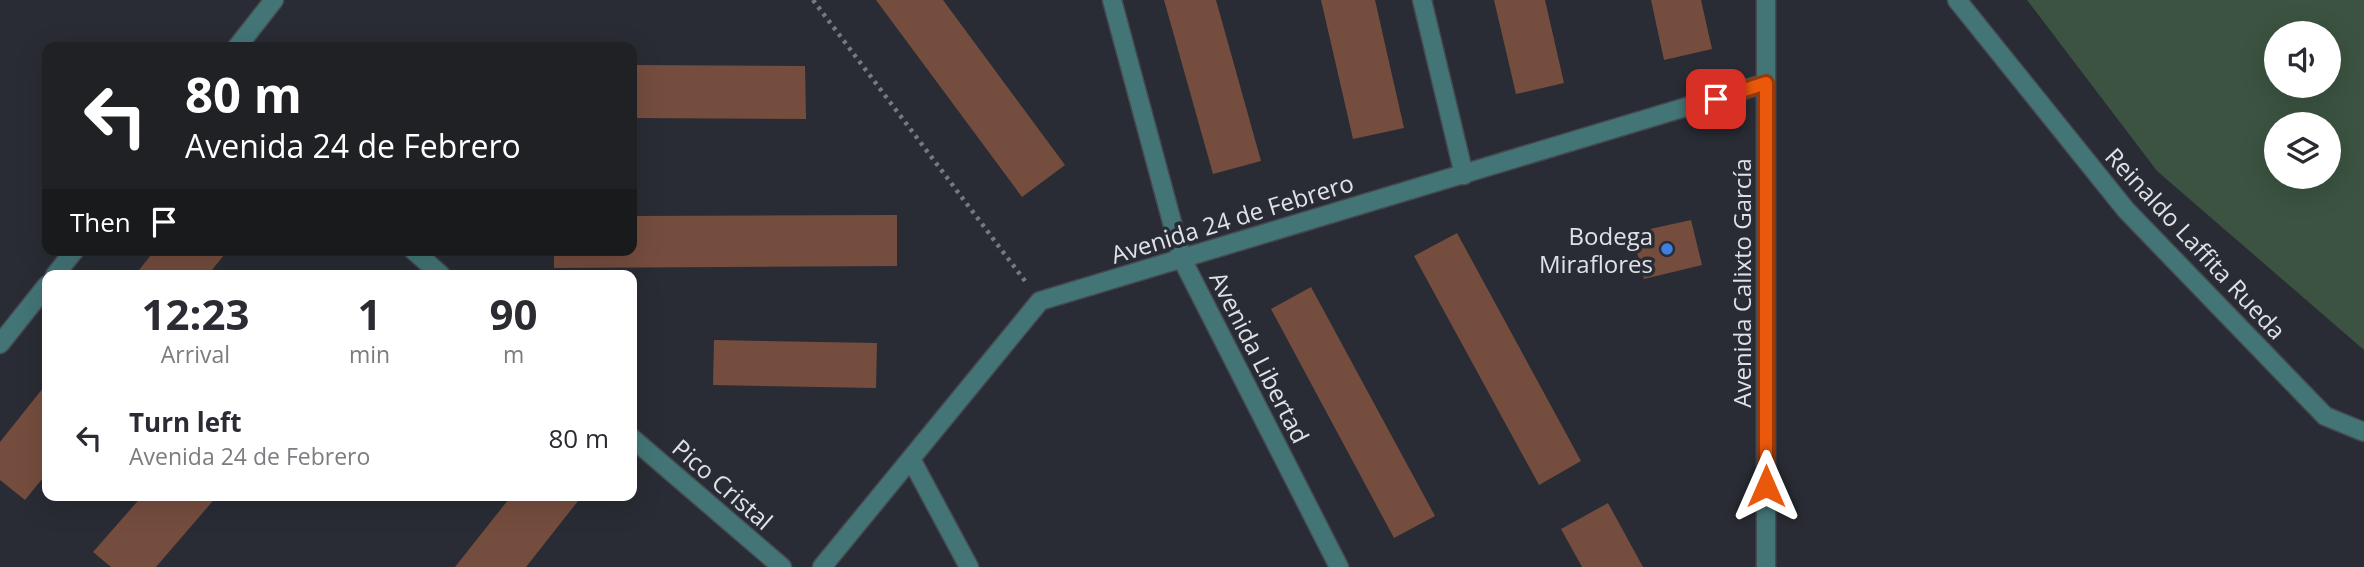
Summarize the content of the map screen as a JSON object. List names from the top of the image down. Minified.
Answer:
{"streets":{"street":["Avenida 24 de Febrero","Reinaldo Laffita Rueda","Avenida Calixto García","Avenida Libertad","Pico Cristal"]},"crossings":[["Avenida 24 de Febrero","Avenida Calixto García"],["Avenida 24 de Febrero","Avenida Libertad"]],"places":["Bodega Miraflores"],"page":{"turn":["80 m","Avenida 24 de Febrero"],"then":"Then","eta":["12:23","Arrival","1","min","90","m"],"list":[{"name":"Turn left","note":"Avenida 24 de Febrero","value":"80 m"}]}}
